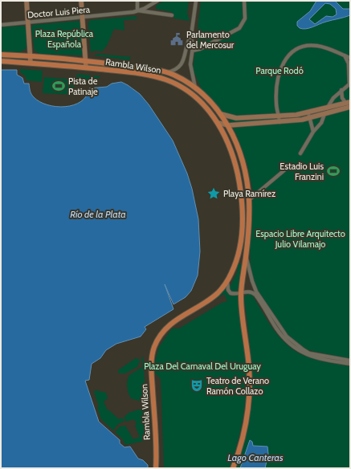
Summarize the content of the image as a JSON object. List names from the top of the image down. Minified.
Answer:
{"streets":{"main road":["Rambla Wilson"],"street":["Doctor Luis Piera"]},"water":["Río de la Plata","Lago Canteras"],"parks":["Plaza República Española","Parque Rodó","Espacio Libre Arquitecto Julio Vilamajo","Plaza Del Carnaval Del Uruguay"],"places":{"public building":["Parlamento del Mercosur"],"sports":["Pista de Patinaje","Estadio Luis Franzini"],"place":["Playa Ramírez"],"theatre":["Teatro de Verano Ramón Collazo"]}}
